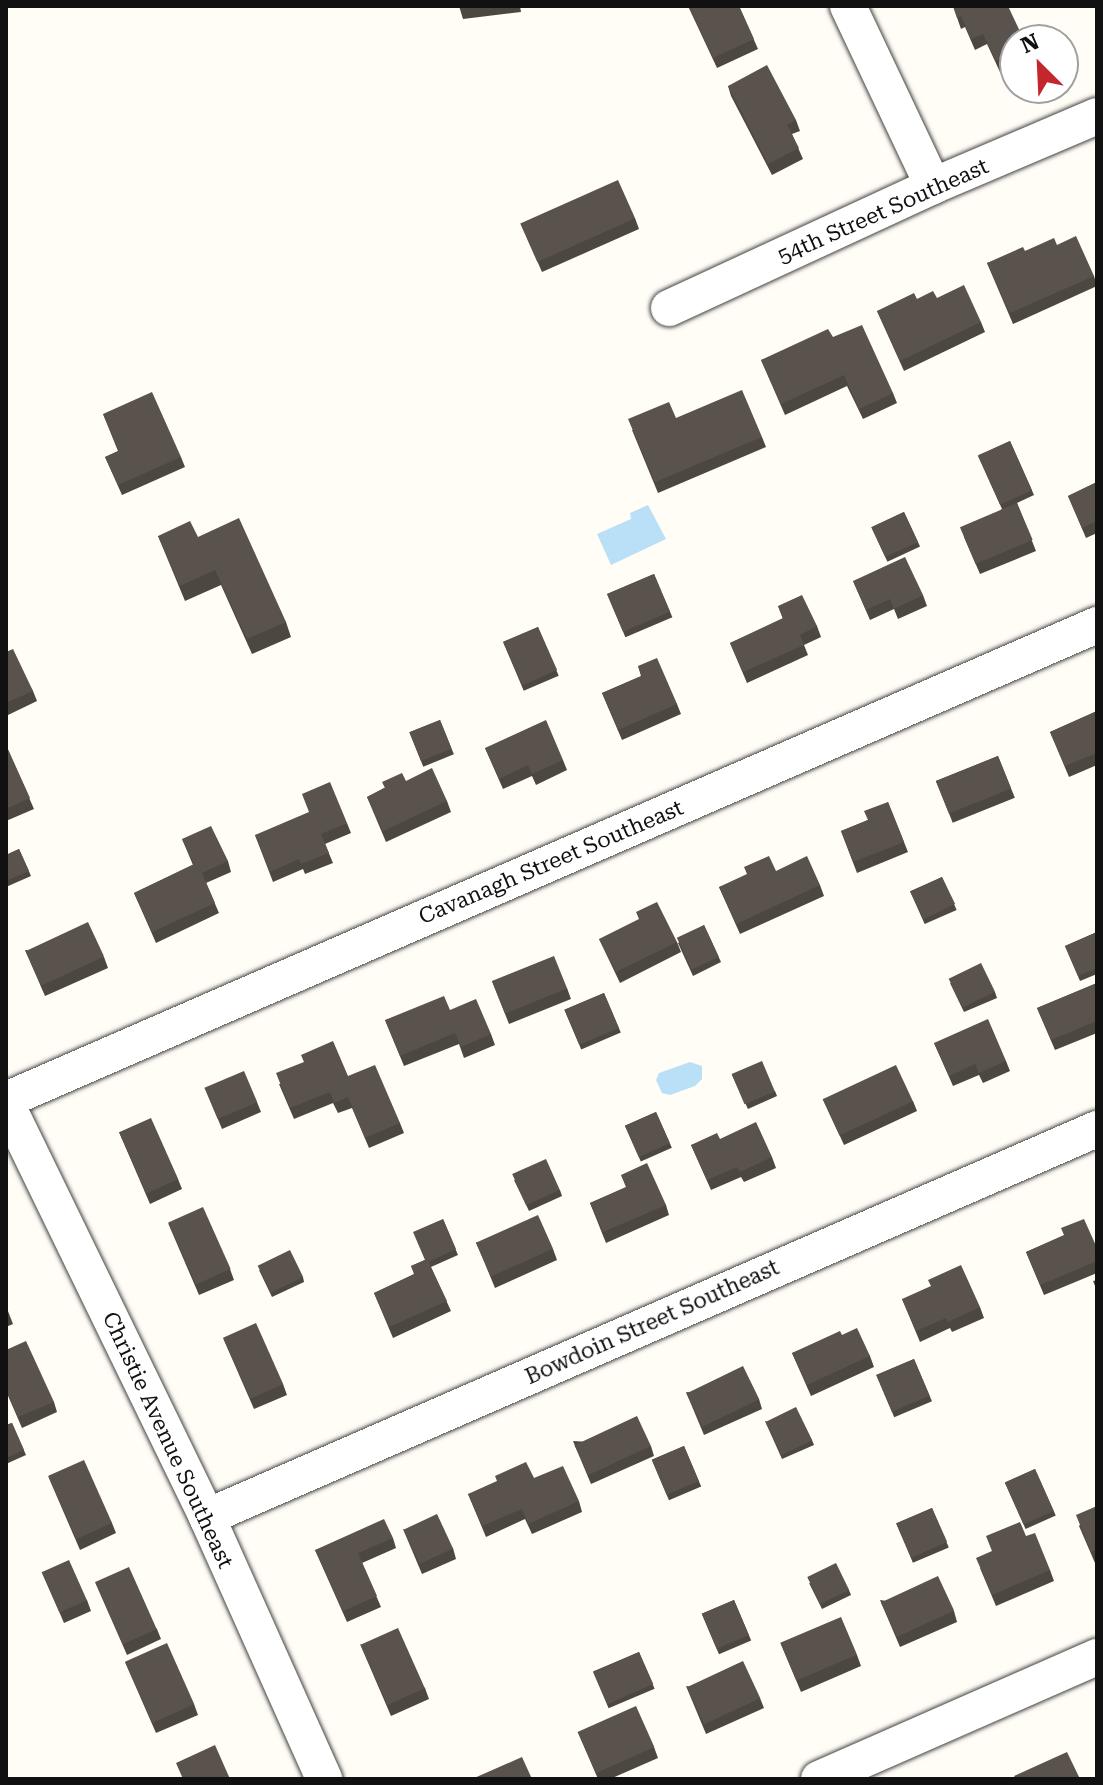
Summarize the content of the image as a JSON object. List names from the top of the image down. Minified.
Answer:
{"streets":{"street":["54th Street Southeast","Cavanagh Street Southeast","Bowdoin Street Southeast","Christie Avenue Southeast"]},"crossings":[["Cavanagh Street Southeast","Christie Avenue Southeast"],["Bowdoin Street Southeast","Christie Avenue Southeast"]],"north":"top left"}
